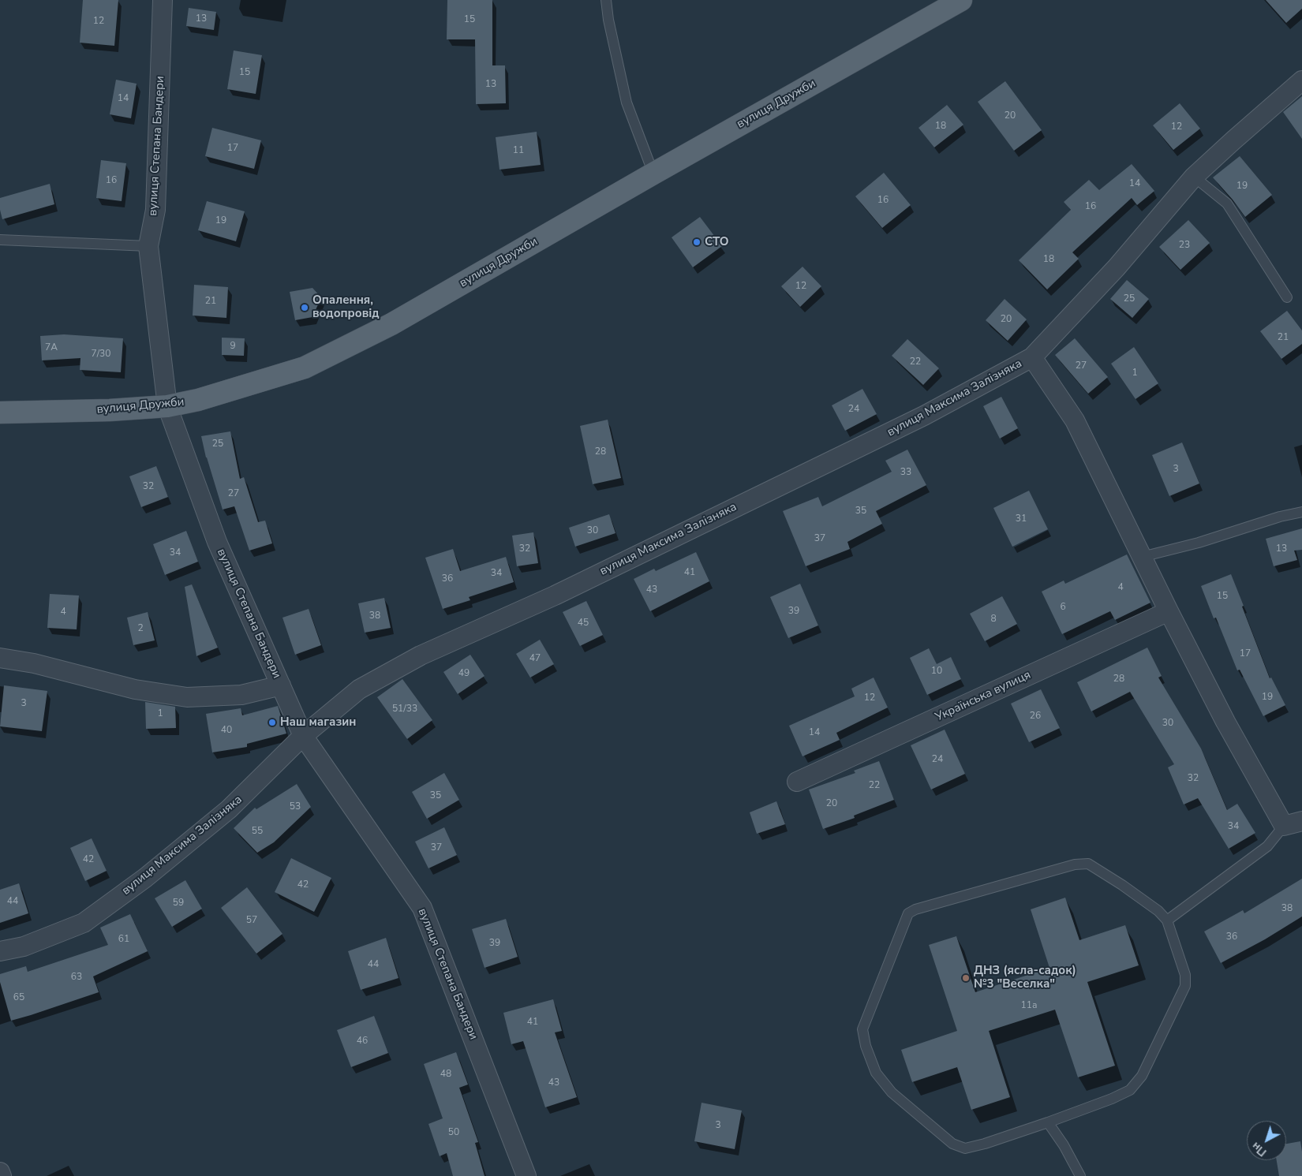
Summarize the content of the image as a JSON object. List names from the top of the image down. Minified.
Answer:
{"streets":{"main road":["вулиця Дружби"],"street":["вулиця Степана Бандери","вулиця Максима Залізняка","Українська вулиця"]},"crossings":[["вулиця Дружби","вулиця Степана Бандери"],["вулиця Степана Бандери","вулиця Максима Залізняка"]],"places":["СТО","Опалення, водопровід","Наш магазин","ДНЗ (ясла-садок) №3 \"Веселка\""],"house_numbers":["13","15","12","15","13","14","20","18","12","17","11","16","14","19","16","16","19","23","18","12","25","21","20","21","9","7А","7/30","22","27","1","24","25","28","3","33","32","27","35","31","30","37","32","13","34","41","34","36","4","43","15","6","39","4","38","8","45","2","17","47","10","49","28","19","12","3","51/33","1","26","30","40","14","24","32","22","35","20","53","34","55","37","42","42","44","59","38","57","36","61","39","44","63","65","11а","41","46","48","43","3","50"],"north":"bottom left"}
